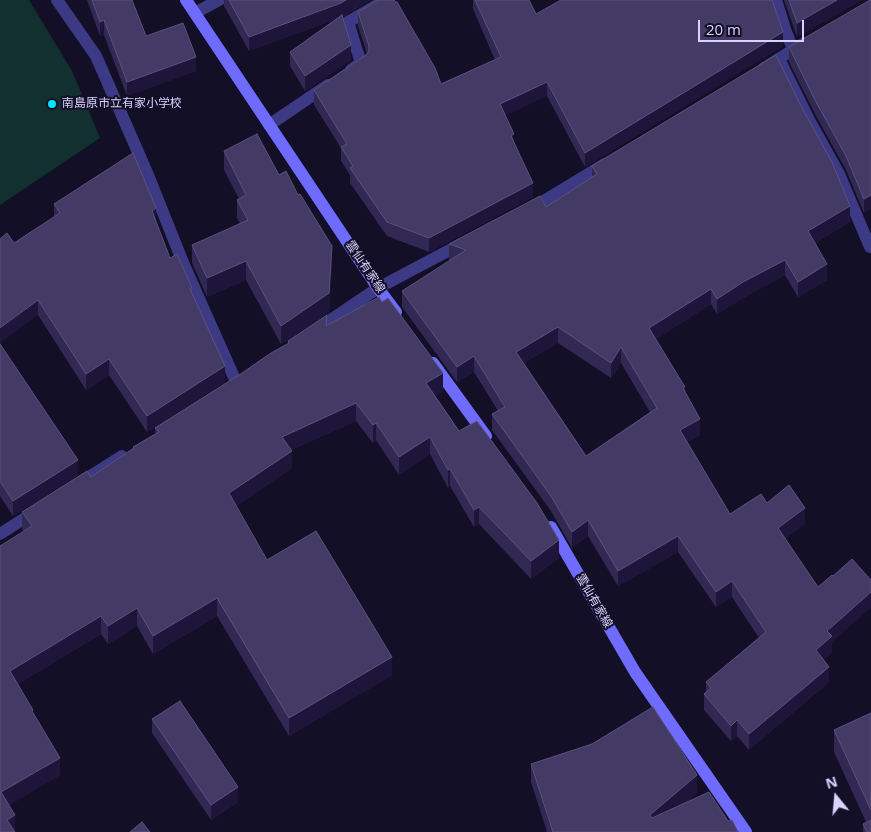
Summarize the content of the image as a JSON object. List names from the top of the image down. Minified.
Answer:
{"streets":{"main road":["雲仙有家線"]},"places":["南島原市立有家小学校"],"scale_bar":"20 m","north":"top"}
